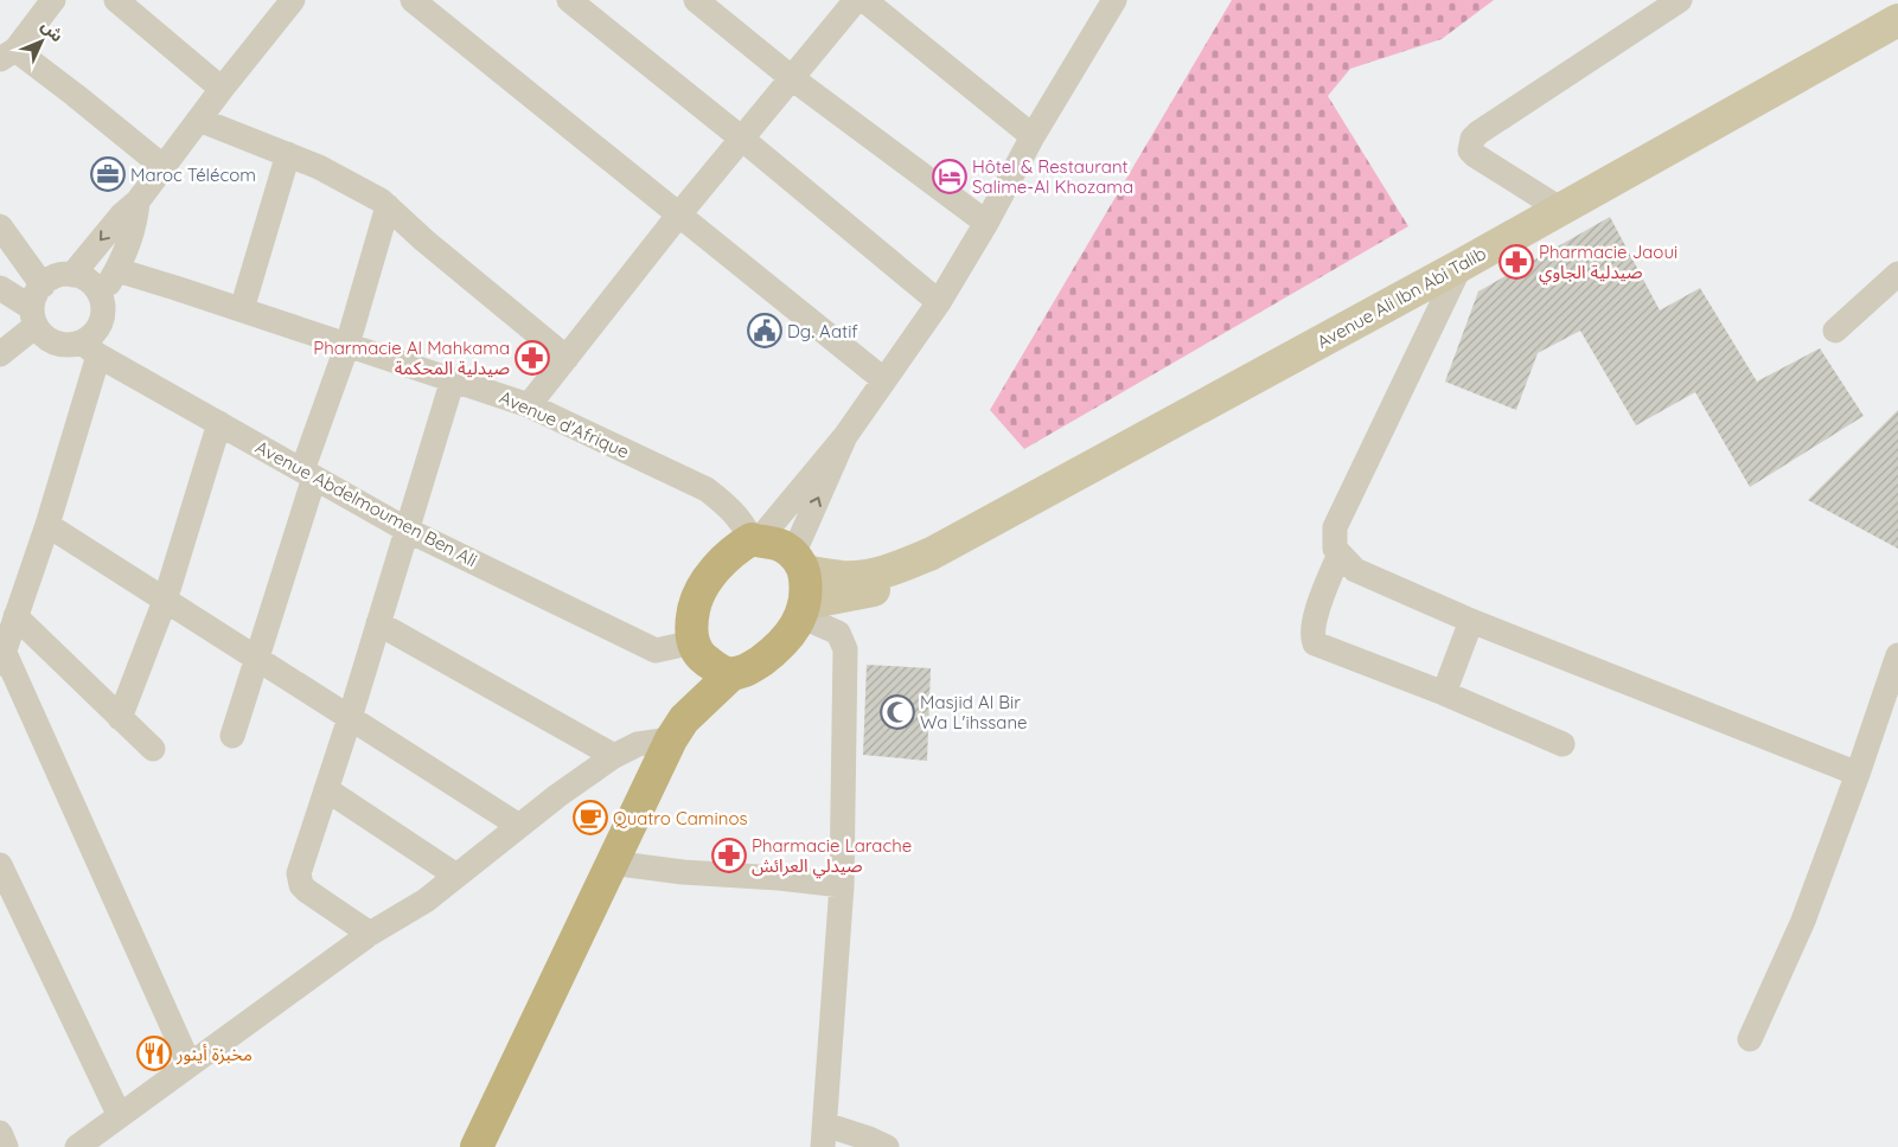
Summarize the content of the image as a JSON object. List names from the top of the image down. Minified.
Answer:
{"streets":{"main road":["Avenue Ali Ibn Abi Talib"],"street":["Avenue d'Afrique","Avenue Abdelmoumen Ben Ali"]},"crossings":[["Avenue Ali Ibn Abi Talib","Avenue d'Afrique"],["Avenue Ali Ibn Abi Talib","Avenue Abdelmoumen Ben Ali"],["Avenue d'Afrique","Avenue Abdelmoumen Ben Ali"]],"places":{"office":["Maroc Télécom"],"hotel":["Hôtel & Restaurant Salime-Al Khozama"],"pharmacy":["Pharmacie Jaoui صيدلية الجاوي","Pharmacie Al Mahkama صيدلية المحكمة","Pharmacie Larache صيدلي العرائش"],"public building":["Dg. Aatif"],"mosque":["Masjid Al Bir Wa L'ihssane"],"cafe":["Quatro Caminos"],"restaurant":["مخبزة أينور"]},"north":"top right"}
